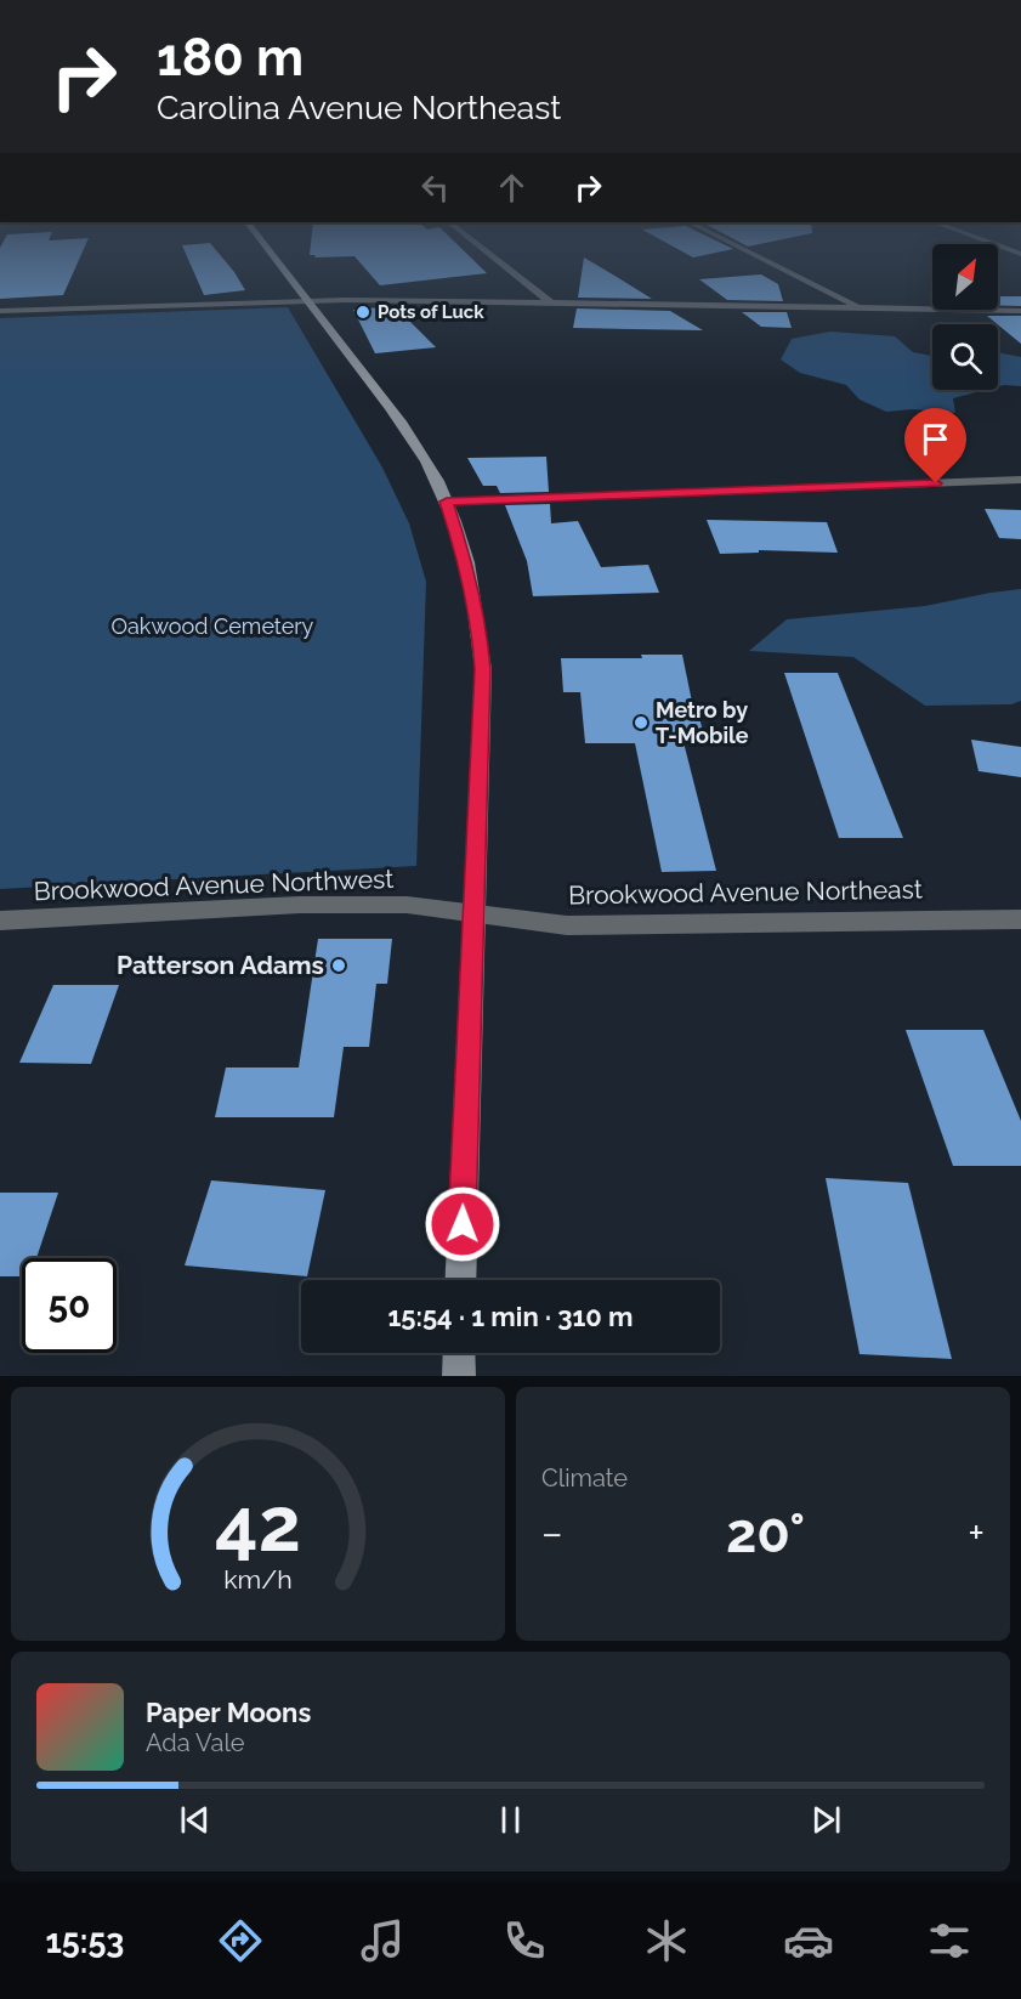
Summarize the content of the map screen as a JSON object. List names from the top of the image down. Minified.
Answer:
{"streets":{"street":["Brookwood Avenue Northwest","Brookwood Avenue Northeast"]},"crossings":[["Brookwood Avenue Northwest","Brookwood Avenue Northeast"]],"parks":["Oakwood Cemetery"],"places":["Pots of Luck","Metro by T-Mobile","Patterson Adams"],"north":"top right","page":{"turn":["180 m","Carolina Avenue Northeast"],"limit":"50","trip":"15:54 · 1 min · 310 m","tile":"Climate","heat":["−","20°","+"],"song":["Paper Moons","Ada Vale"],"tabs":"15:53","gauge":["42","km/h"]}}
